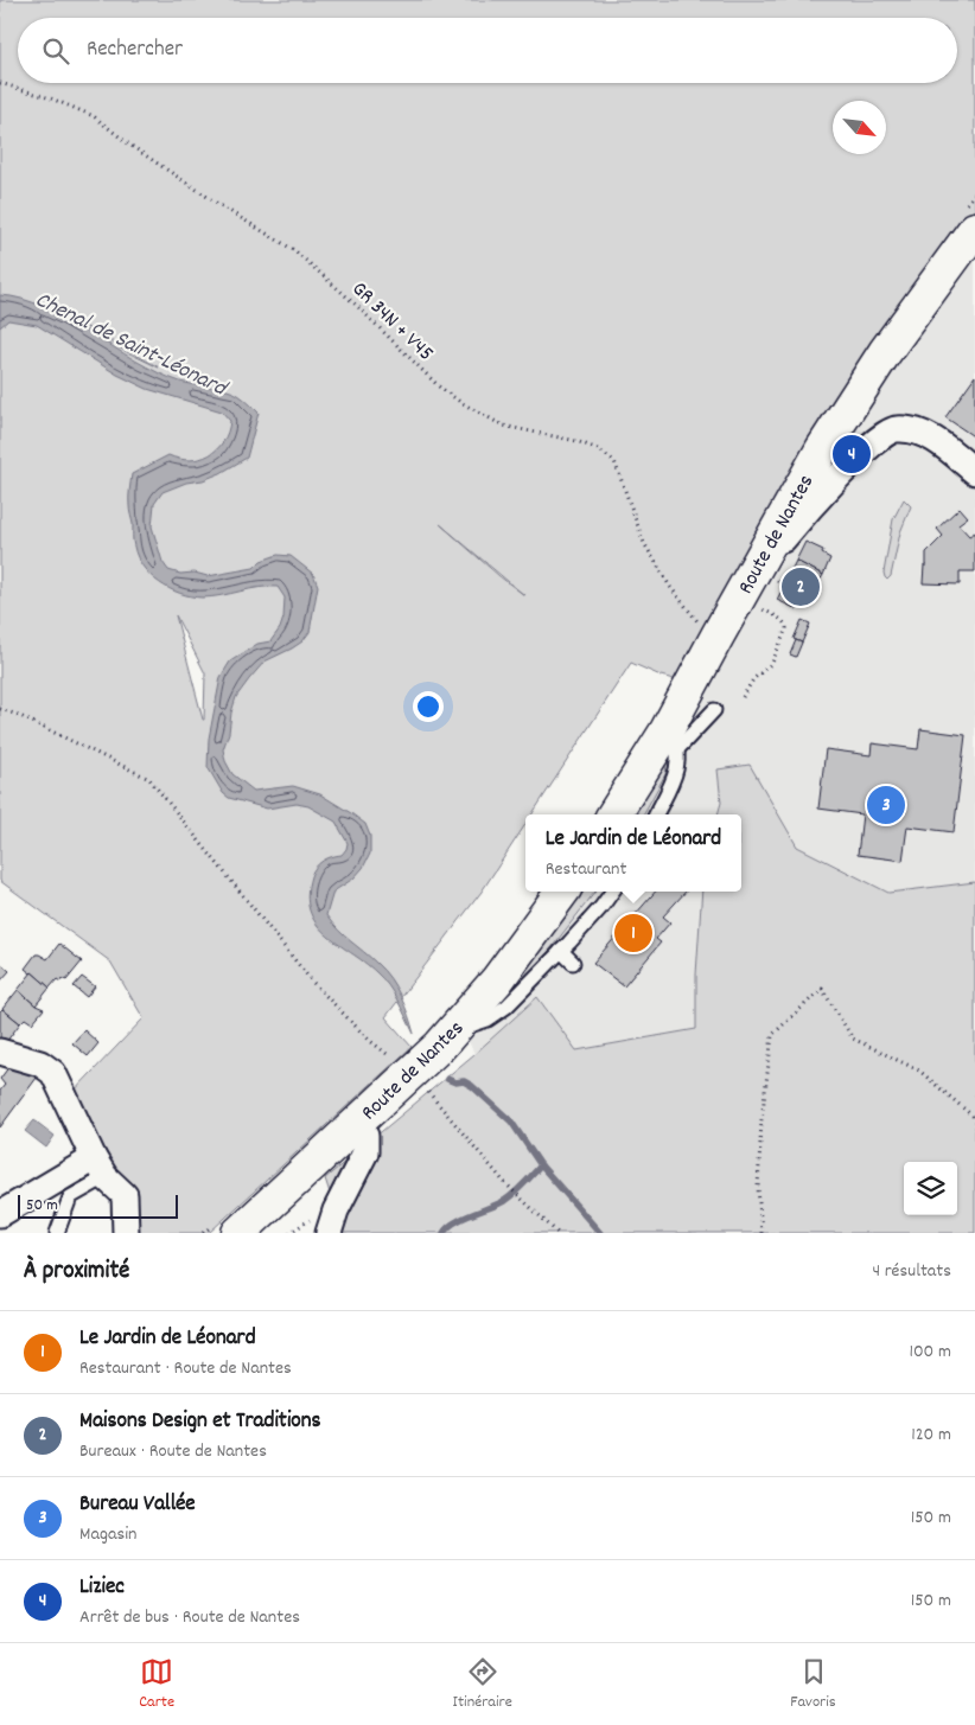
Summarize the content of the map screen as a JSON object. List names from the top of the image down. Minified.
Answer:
{"streets":{"main road":["Route de Nantes"],"path":["GR 34N + V45"]},"water":["Chenal de Saint-Léonard"],"scale_bar":"50 m","north":"bottom right","page":{"search":"Rechercher","pins":["4","2","3","1"],"popup":["Le Jardin de Léonard","Restaurant"],"scale":"50 m","heading":["À proximité","4 résultats"],"list":[{"mark":"1","name":"Le Jardin de Léonard","note":"Restaurant · Route de Nantes","value":"100 m"},{"mark":"2","name":"Maisons Design et Traditions","note":"Bureaux · Route de Nantes","value":"120 m"},{"mark":"3","name":"Bureau Vallée","note":"Magasin","value":"150 m"},{"mark":"4","name":"Liziec","note":"Arrêt de bus · Route de Nantes","value":"150 m"}],"nav":["Carte","Itinéraire","Favoris"]}}
